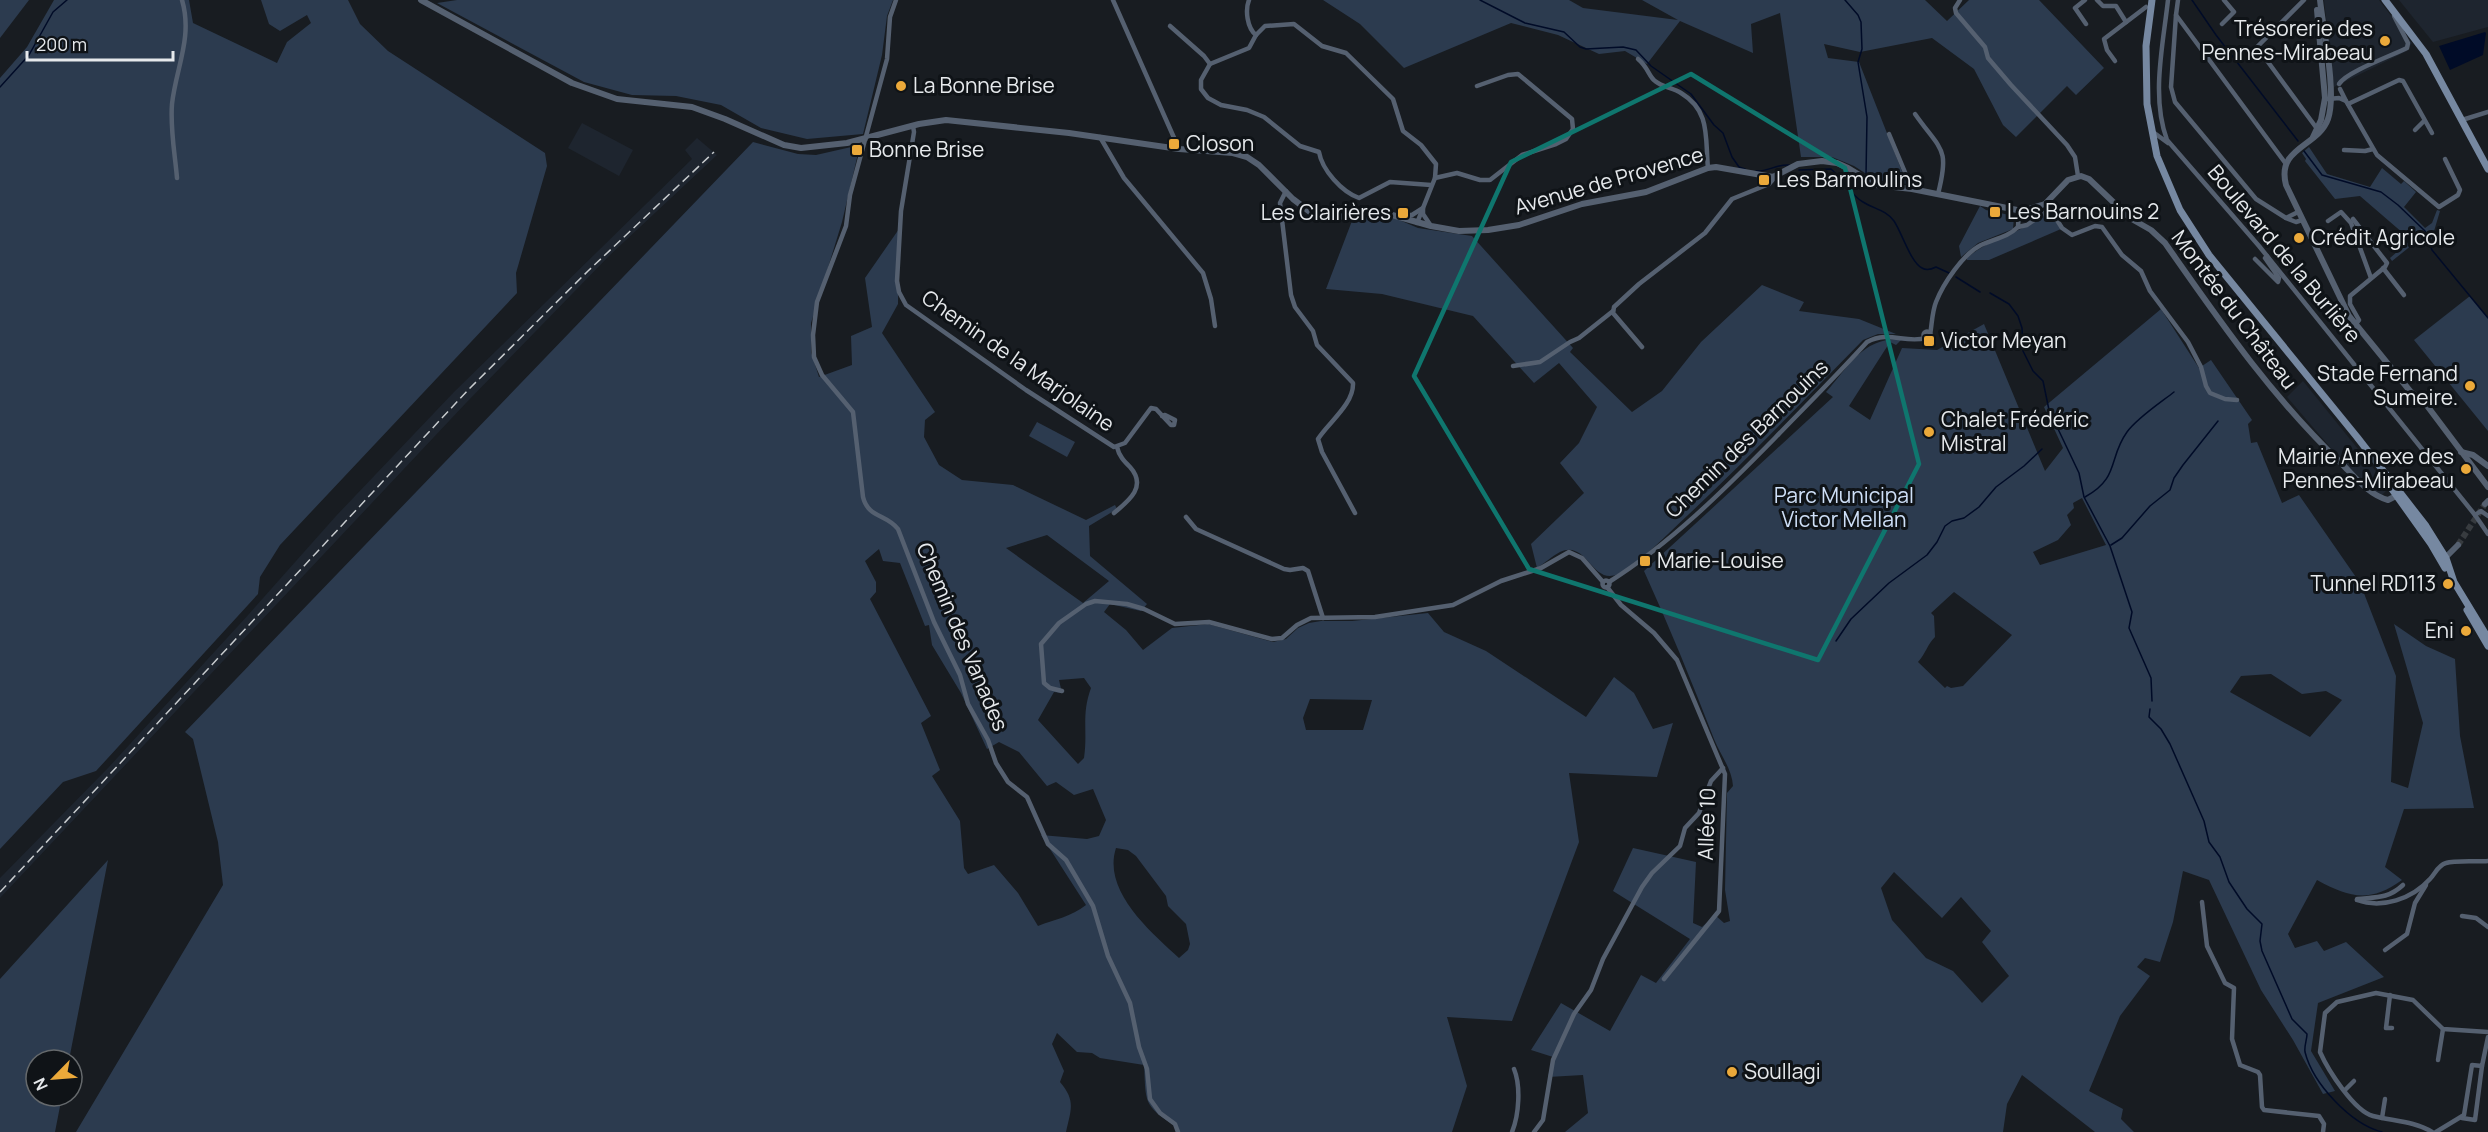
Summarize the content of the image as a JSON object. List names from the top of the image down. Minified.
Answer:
{"streets":{"street":["Avenue de Provence","Boulevard de la Burlière","Montée du Château","Chemin de la Marjolaine","Chemin des Barnouins","Chemin des Vanades","Allée 10"]},"crossings":[["Avenue de Provence","Chemin de la Marjolaine"],["Avenue de Provence","Chemin des Vanades"],["Chemin des Barnouins","Allée 10"]],"parks":["Parc Municipal Victor Mellan"],"places":{"other":["Trésorerie des Pennes-Mirabeau","La Bonne Brise","Crédit Agricole","Stade Fernand Sumeire.","Chalet Frédéric Mistral","Mairie Annexe des Pennes-Mirabeau","Tunnel RD113","Eni","Soullagi"],"transit":["Closon","Bonne Brise","Les Barmoulins","Les Barnouins 2","Les Clairières","Victor Meyan","Marie-Louise"]},"scale_bar":"200 m","north":"bottom left"}
